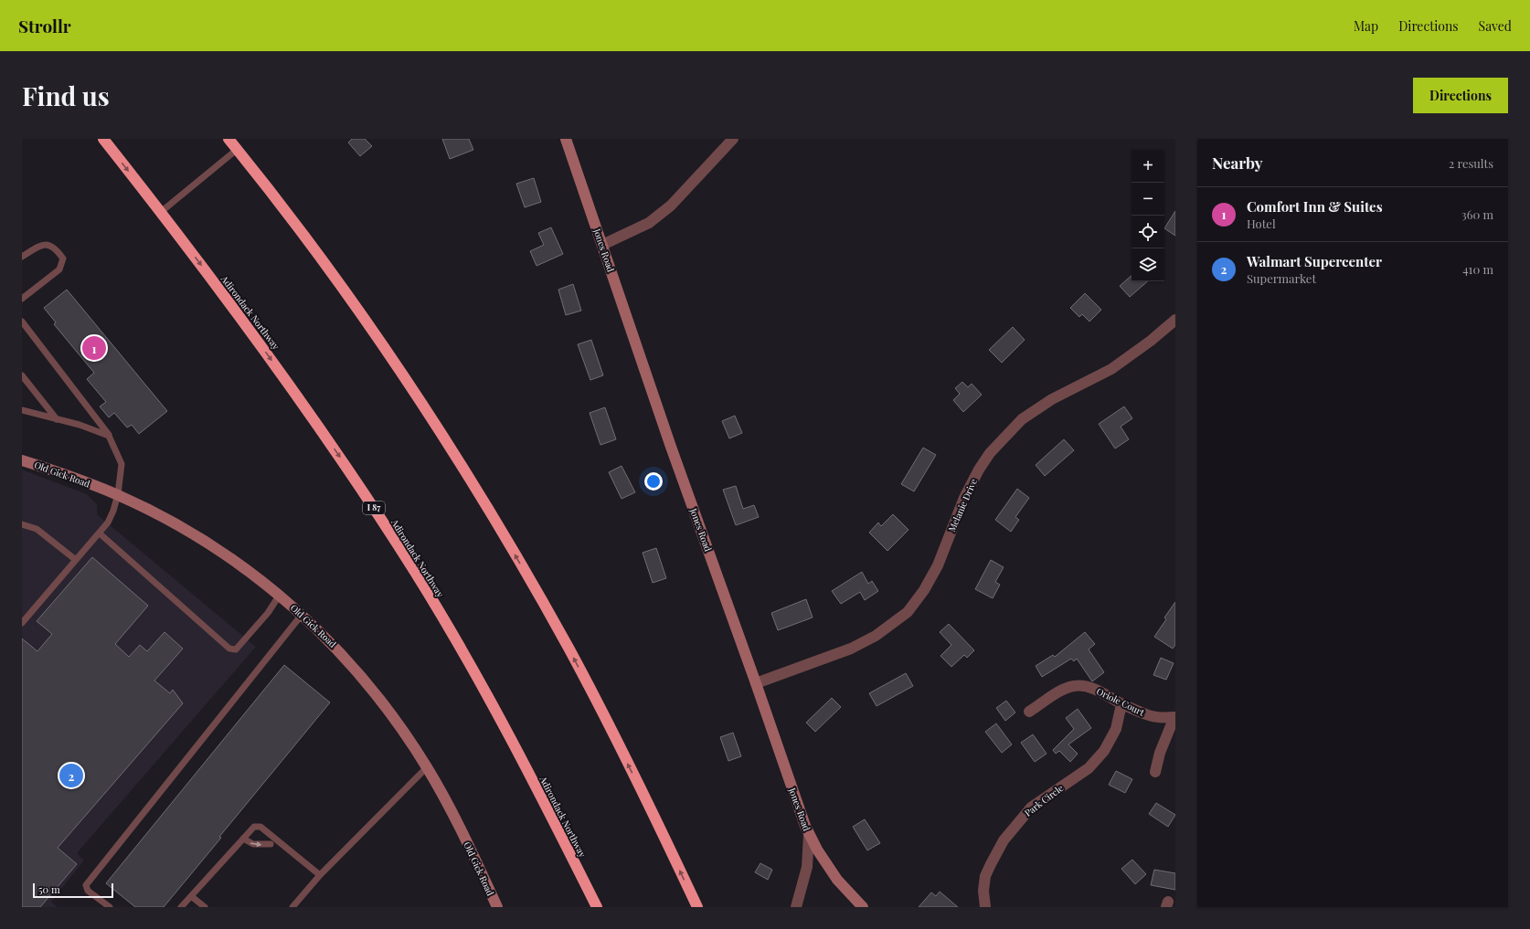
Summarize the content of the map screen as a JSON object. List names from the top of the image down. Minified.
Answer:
{"streets":{"highway":["Adirondack Northway","I 87"],"street":["Jones Road","Old Gick Road","Melanie Drive","Oriole Court","Park Circle"]},"crossings":[["Jones Road","Melanie Drive"],["Oriole Court","Park Circle"]],"scale_bar":"50 m","page":{"header":"Strollr","nav":["Map","Directions","Saved"],"buttons":"Directions","title":"Find us","heading":["Nearby","2 results"],"map_buttons":["+","−"],"list":[{"mark":"1","name":"Comfort Inn & Suites","note":"Hotel","value":"360 m"},{"mark":"2","name":"Walmart Supercenter","note":"Supermarket","value":"410 m"}],"pins":["1","2"],"scale":"50 m"}}
